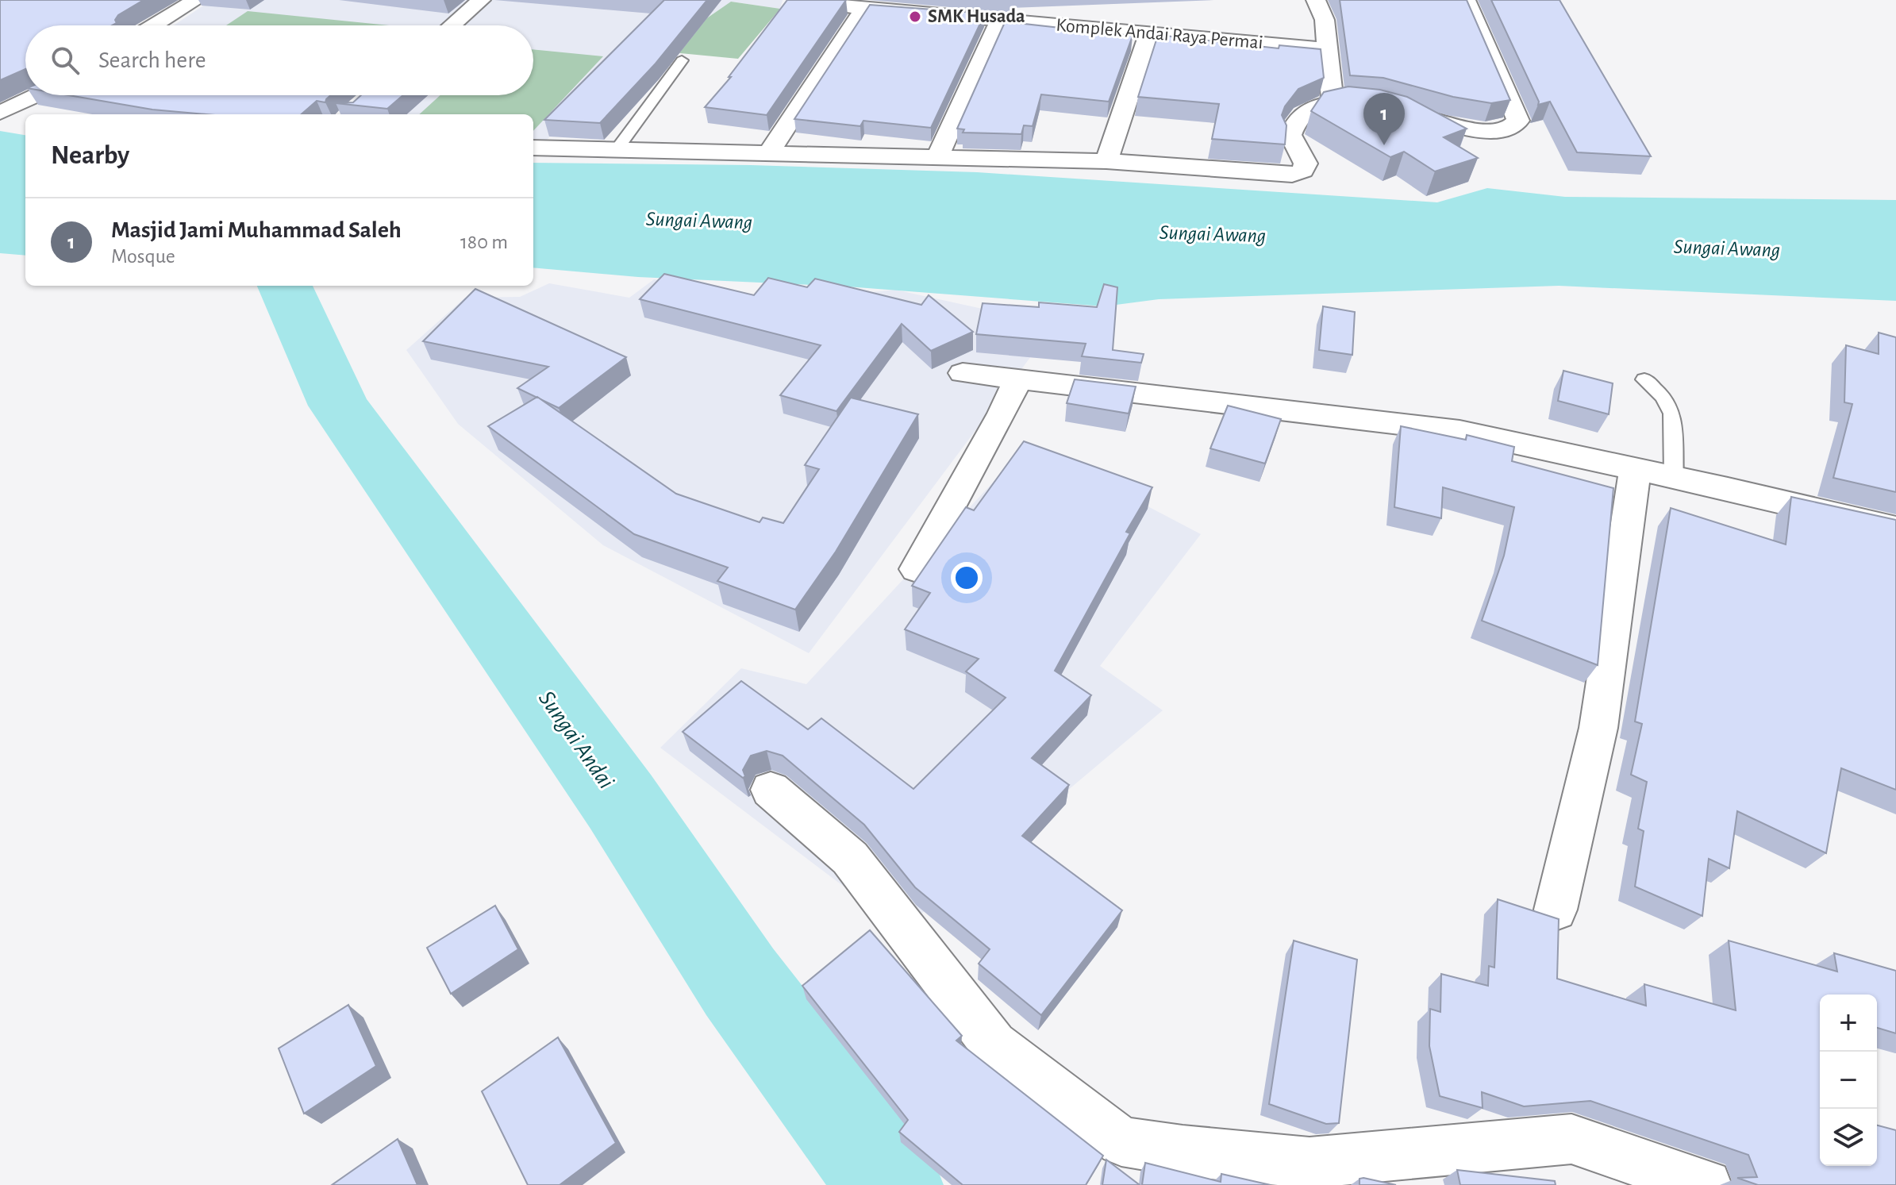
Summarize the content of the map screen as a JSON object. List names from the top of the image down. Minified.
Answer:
{"streets":{"street":["Komplek Andai Raya Permai"]},"water":["Sungai Awang","Sungai Andai"],"places":["SMK Husada"],"page":{"search":"Search here","pins":"1","heading":"Nearby","list":[{"mark":"1","name":"Masjid Jami Muhammad Saleh","note":"Mosque","value":"180 m"}],"map_buttons":["+","−"]}}
